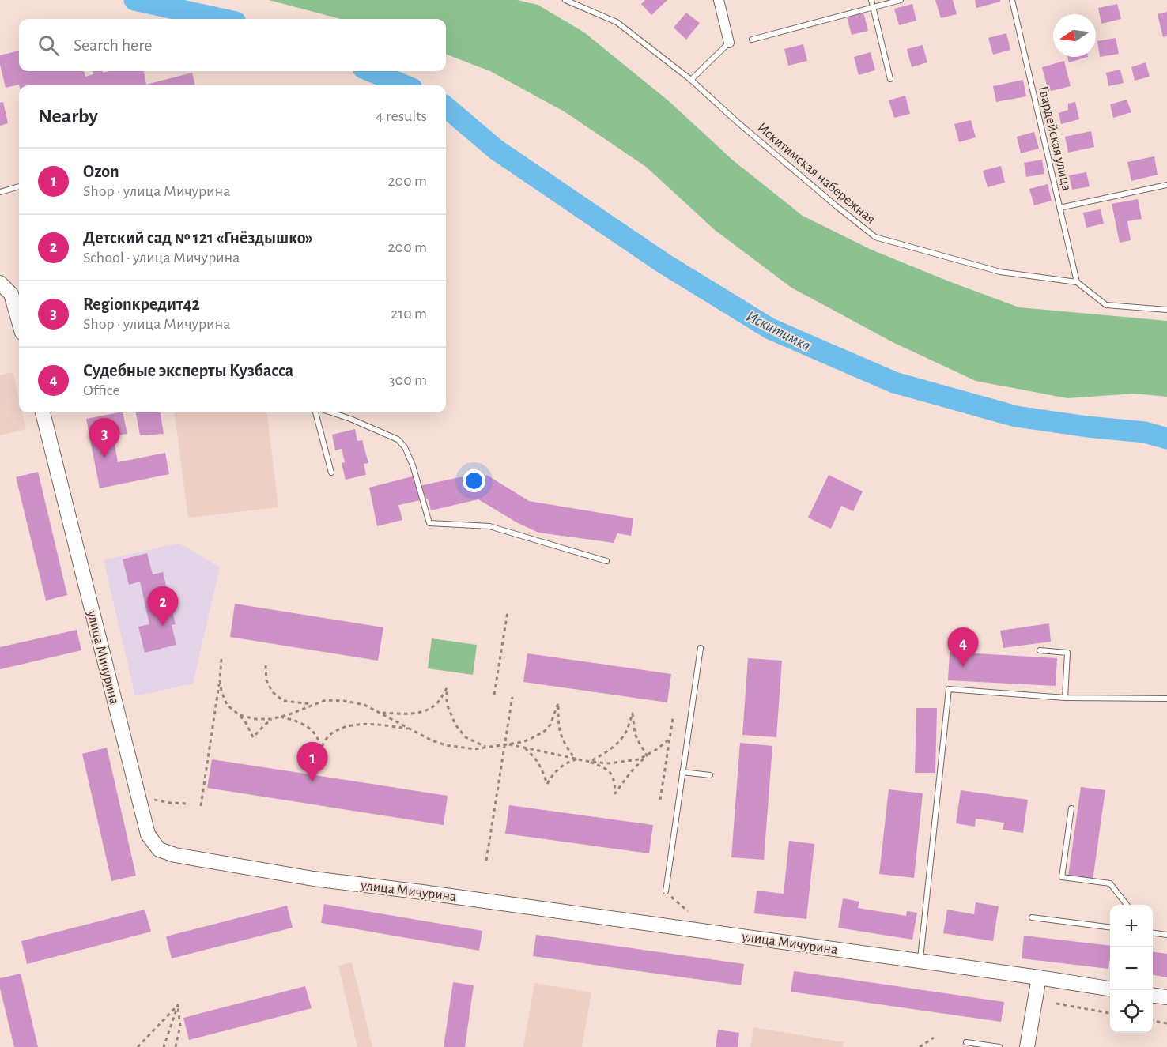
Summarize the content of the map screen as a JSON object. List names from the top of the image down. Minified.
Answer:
{"streets":{"street":["улица Мичурина"],"lane":["Гвардейская улица","Искитимская набережная"]},"crossings":[["Гвардейская улица","Искитимская набережная"]],"water":["Искитимка"],"north":"left","page":{"search":"Search here","heading":["Nearby","4 results"],"list":[{"mark":"1","name":"Ozon","note":"Shop · улица Мичурина","value":"200 m"},{"mark":"2","name":"Детский сад № 121 «Гнёздышко»","note":"School · улица Мичурина","value":"200 m"},{"mark":"3","name":"Regionкредит42","note":"Shop · улица Мичурина","value":"210 m"},{"mark":"4","name":"Судебные эксперты Кузбасса","note":"Office","value":"300 m"}],"pins":["3","2","4","1"],"map_buttons":["+","−"]}}
